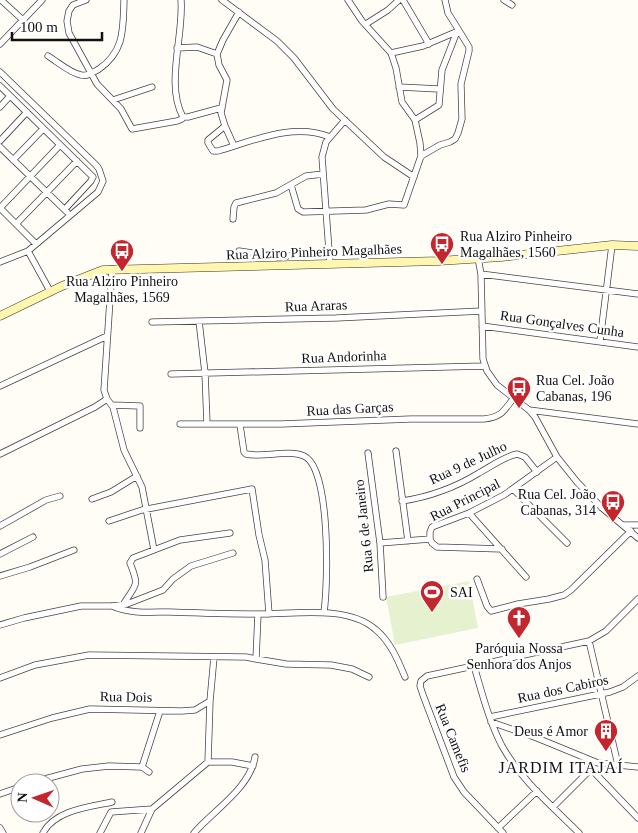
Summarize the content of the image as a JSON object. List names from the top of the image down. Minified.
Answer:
{"streets":{"street":["Rua Alziro Pinheiro Magalhães","Rua Araras","Rua Gonçalves Cunha","Rua Andorinha","Rua das Garças","Rua 9 de Julho","Rua Principal","Rua 6 de Janeiro","Rua dos Cabiros","Rua Dois","Rua Camefis"]},"crossings":[["Rua 9 de Julho","Rua Principal"],["Rua Principal","Rua 6 de Janeiro"]],"districts":["JARDIM ITAJAÍ"],"places":{"bus stop":["Rua Alziro Pinheiro Magalhães, 1560","Rua Alziro Pinheiro Magalhães, 1569","Rua Cel. João Cabanas, 196","Rua Cel. João Cabanas, 314"],"sports":["SAI"],"church":["Paróquia Nossa Senhora dos Anjos"],"building":["Deus é Amor"]},"scale_bar":"100 m","north":"left"}
